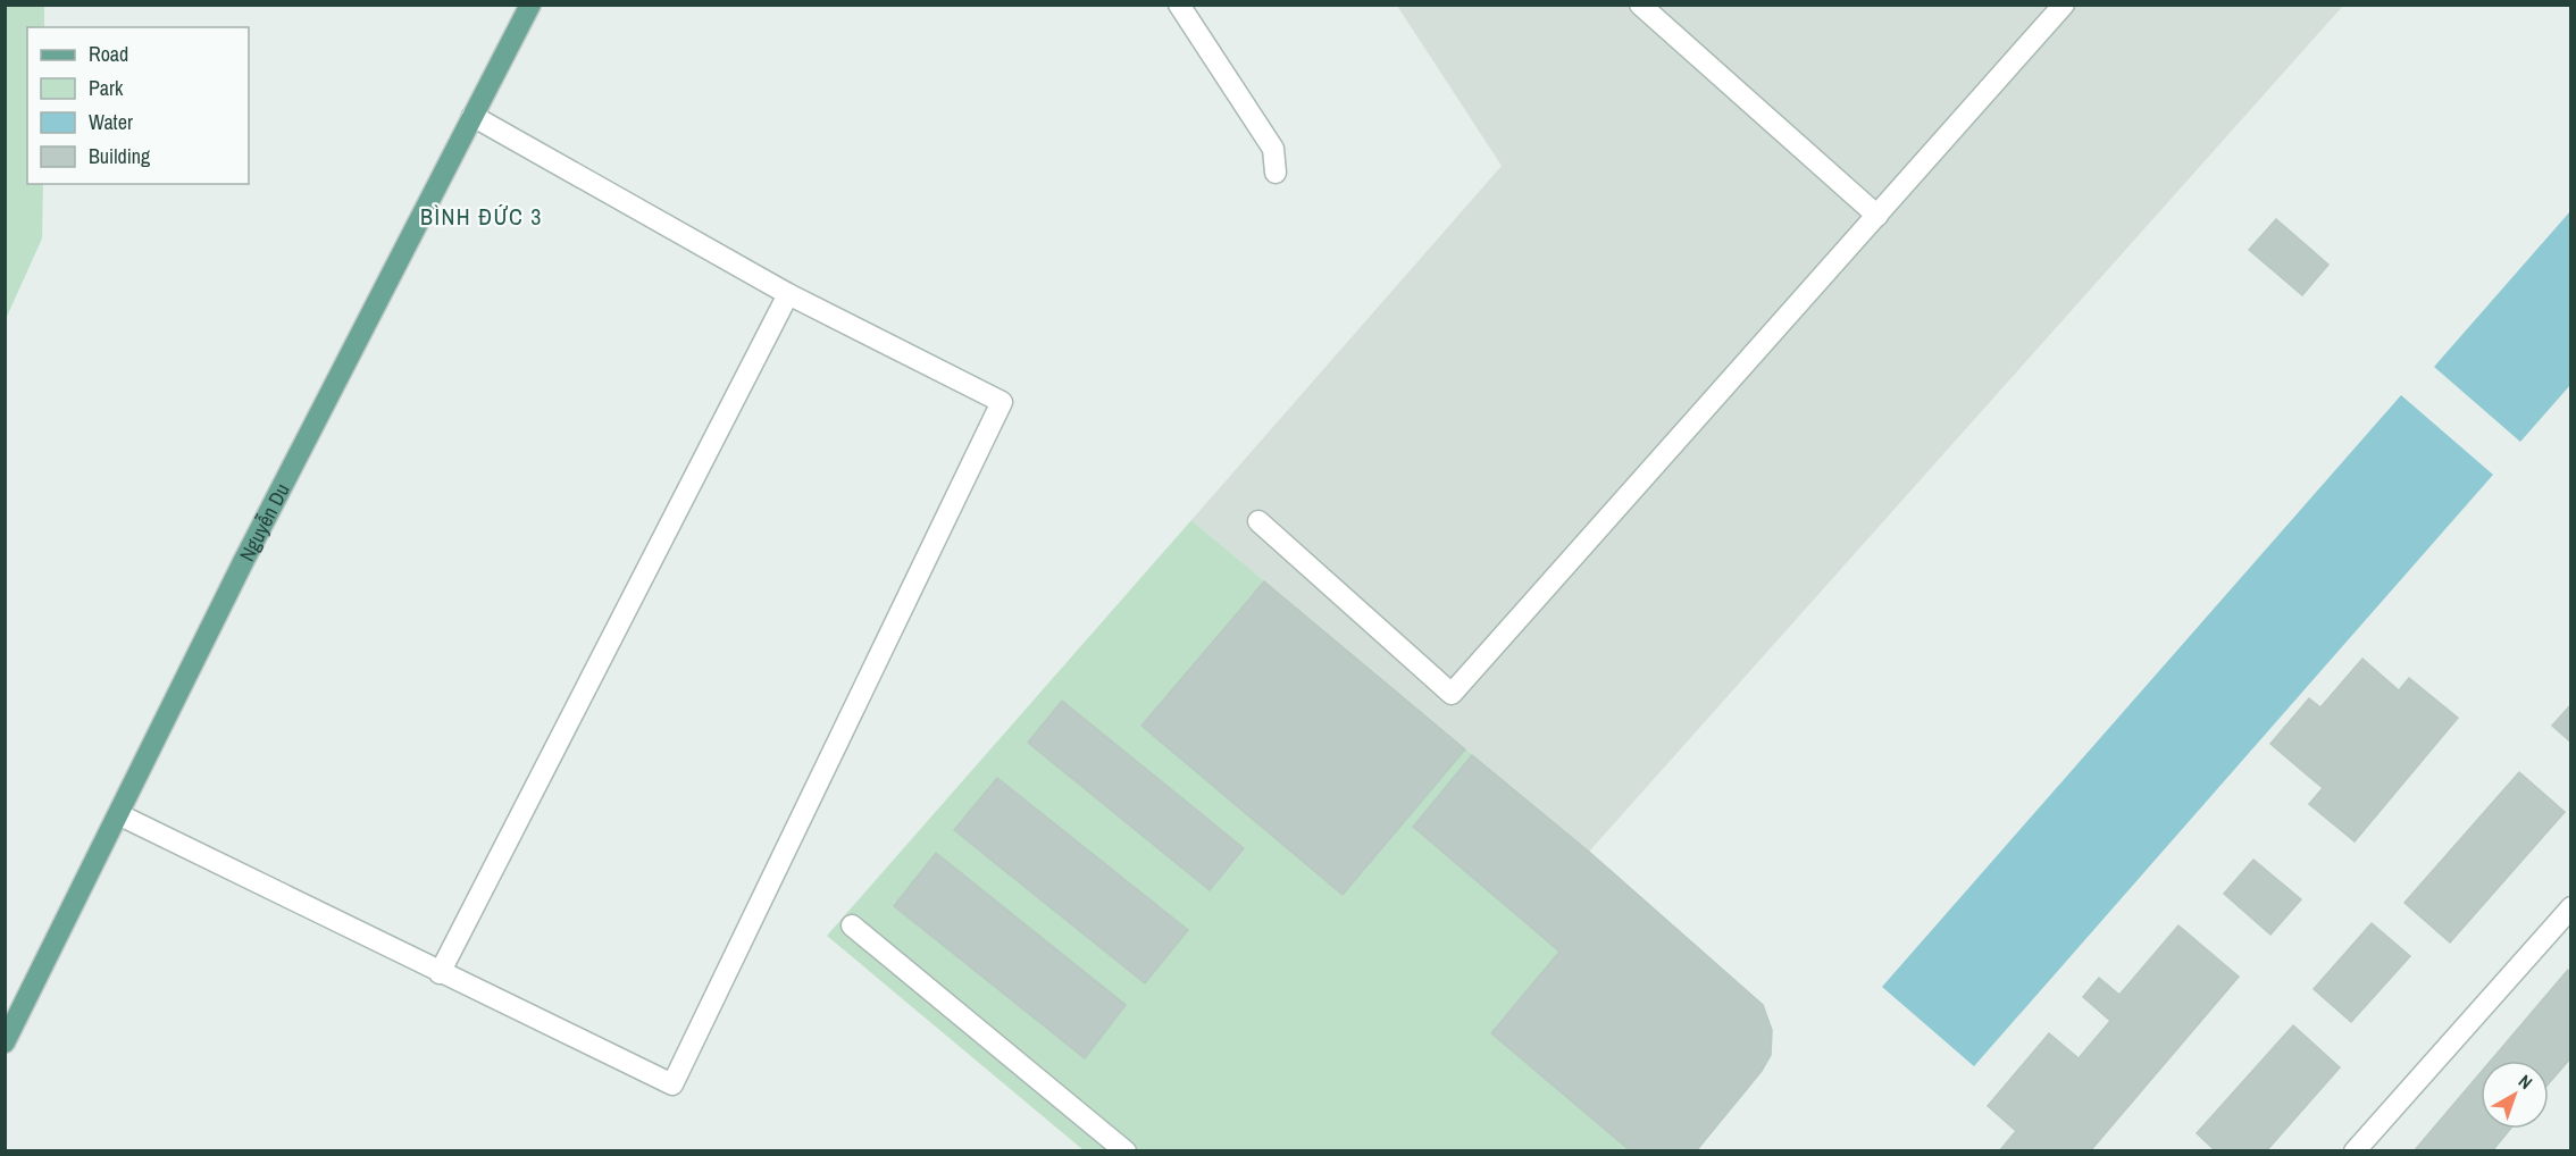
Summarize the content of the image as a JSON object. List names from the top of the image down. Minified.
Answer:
{"streets":{"main road":["Nguyễn Du"]},"districts":["BÌNH ĐỨC 3"],"legend":["Road","Park","Water","Building"],"north":"top right"}
